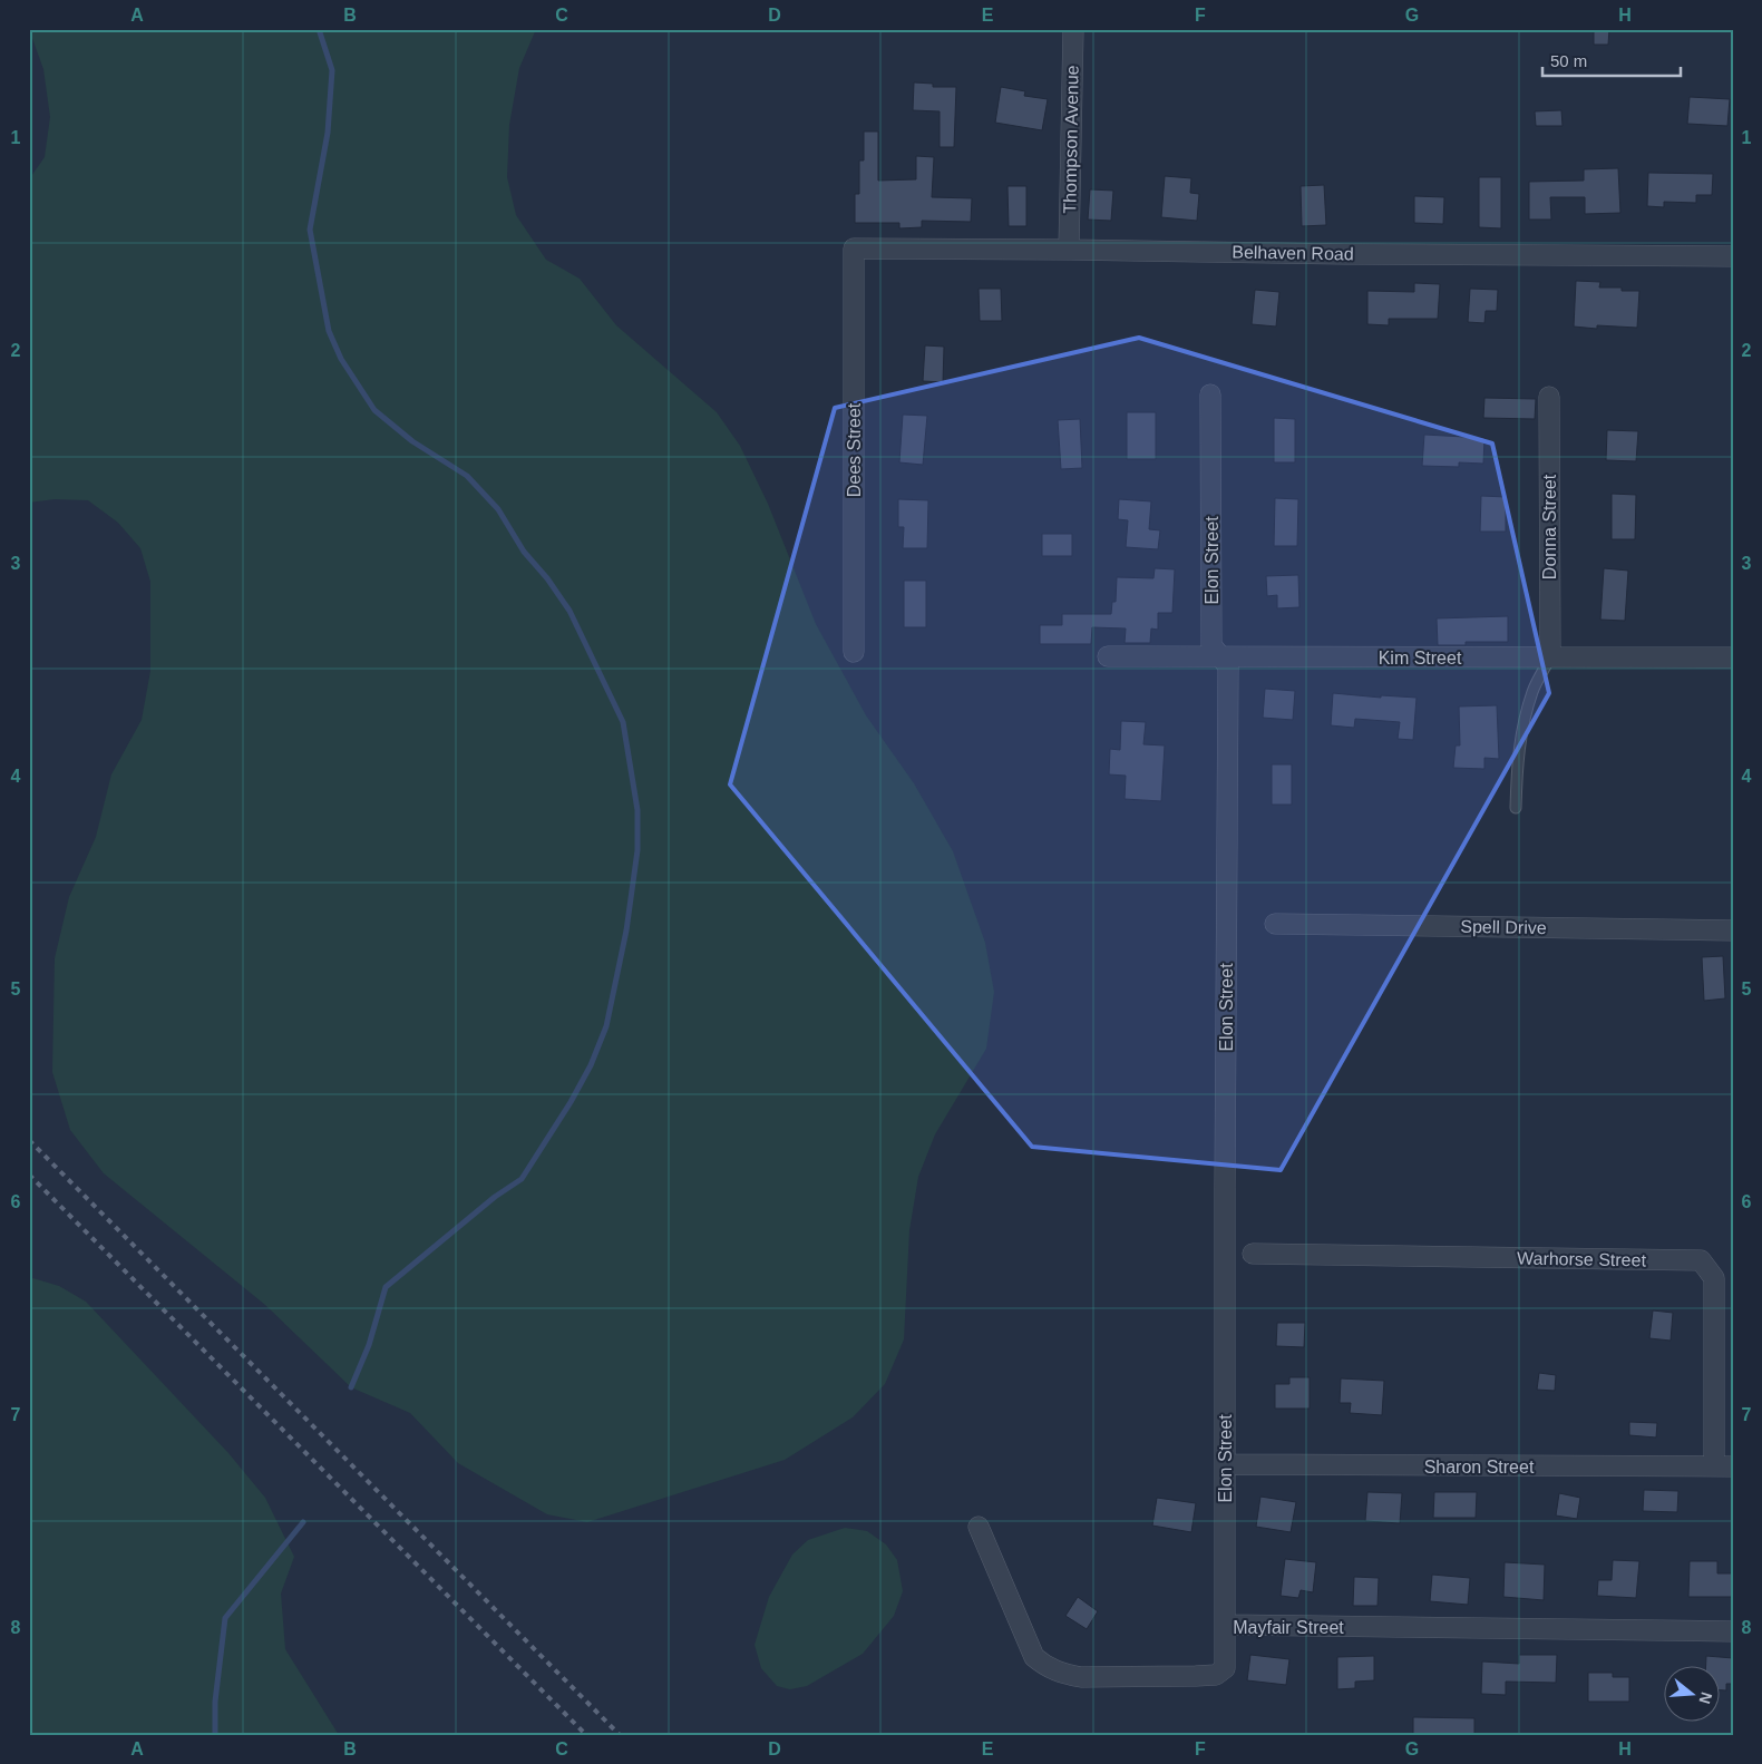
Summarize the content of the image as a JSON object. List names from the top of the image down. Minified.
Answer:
{"streets":{"street":["Thompson Avenue","Belhaven Road","Dees Street","Donna Street","Elon Street","Kim Street","Spell Drive","Warhorse Street","Sharon Street","Mayfair Street"]},"crossings":[["Thompson Avenue","Belhaven Road"],["Belhaven Road","Dees Street"],["Donna Street","Kim Street"],["Elon Street","Kim Street"],["Elon Street","Sharon Street"],["Elon Street","Mayfair Street"],["Warhorse Street","Sharon Street"]],"scale_bar":"50 m","north":"right","grid":{"columns":["A","B","C","D","E","F","G","H"],"rows":["1","2","3","4","5","6","7","8"]}}
